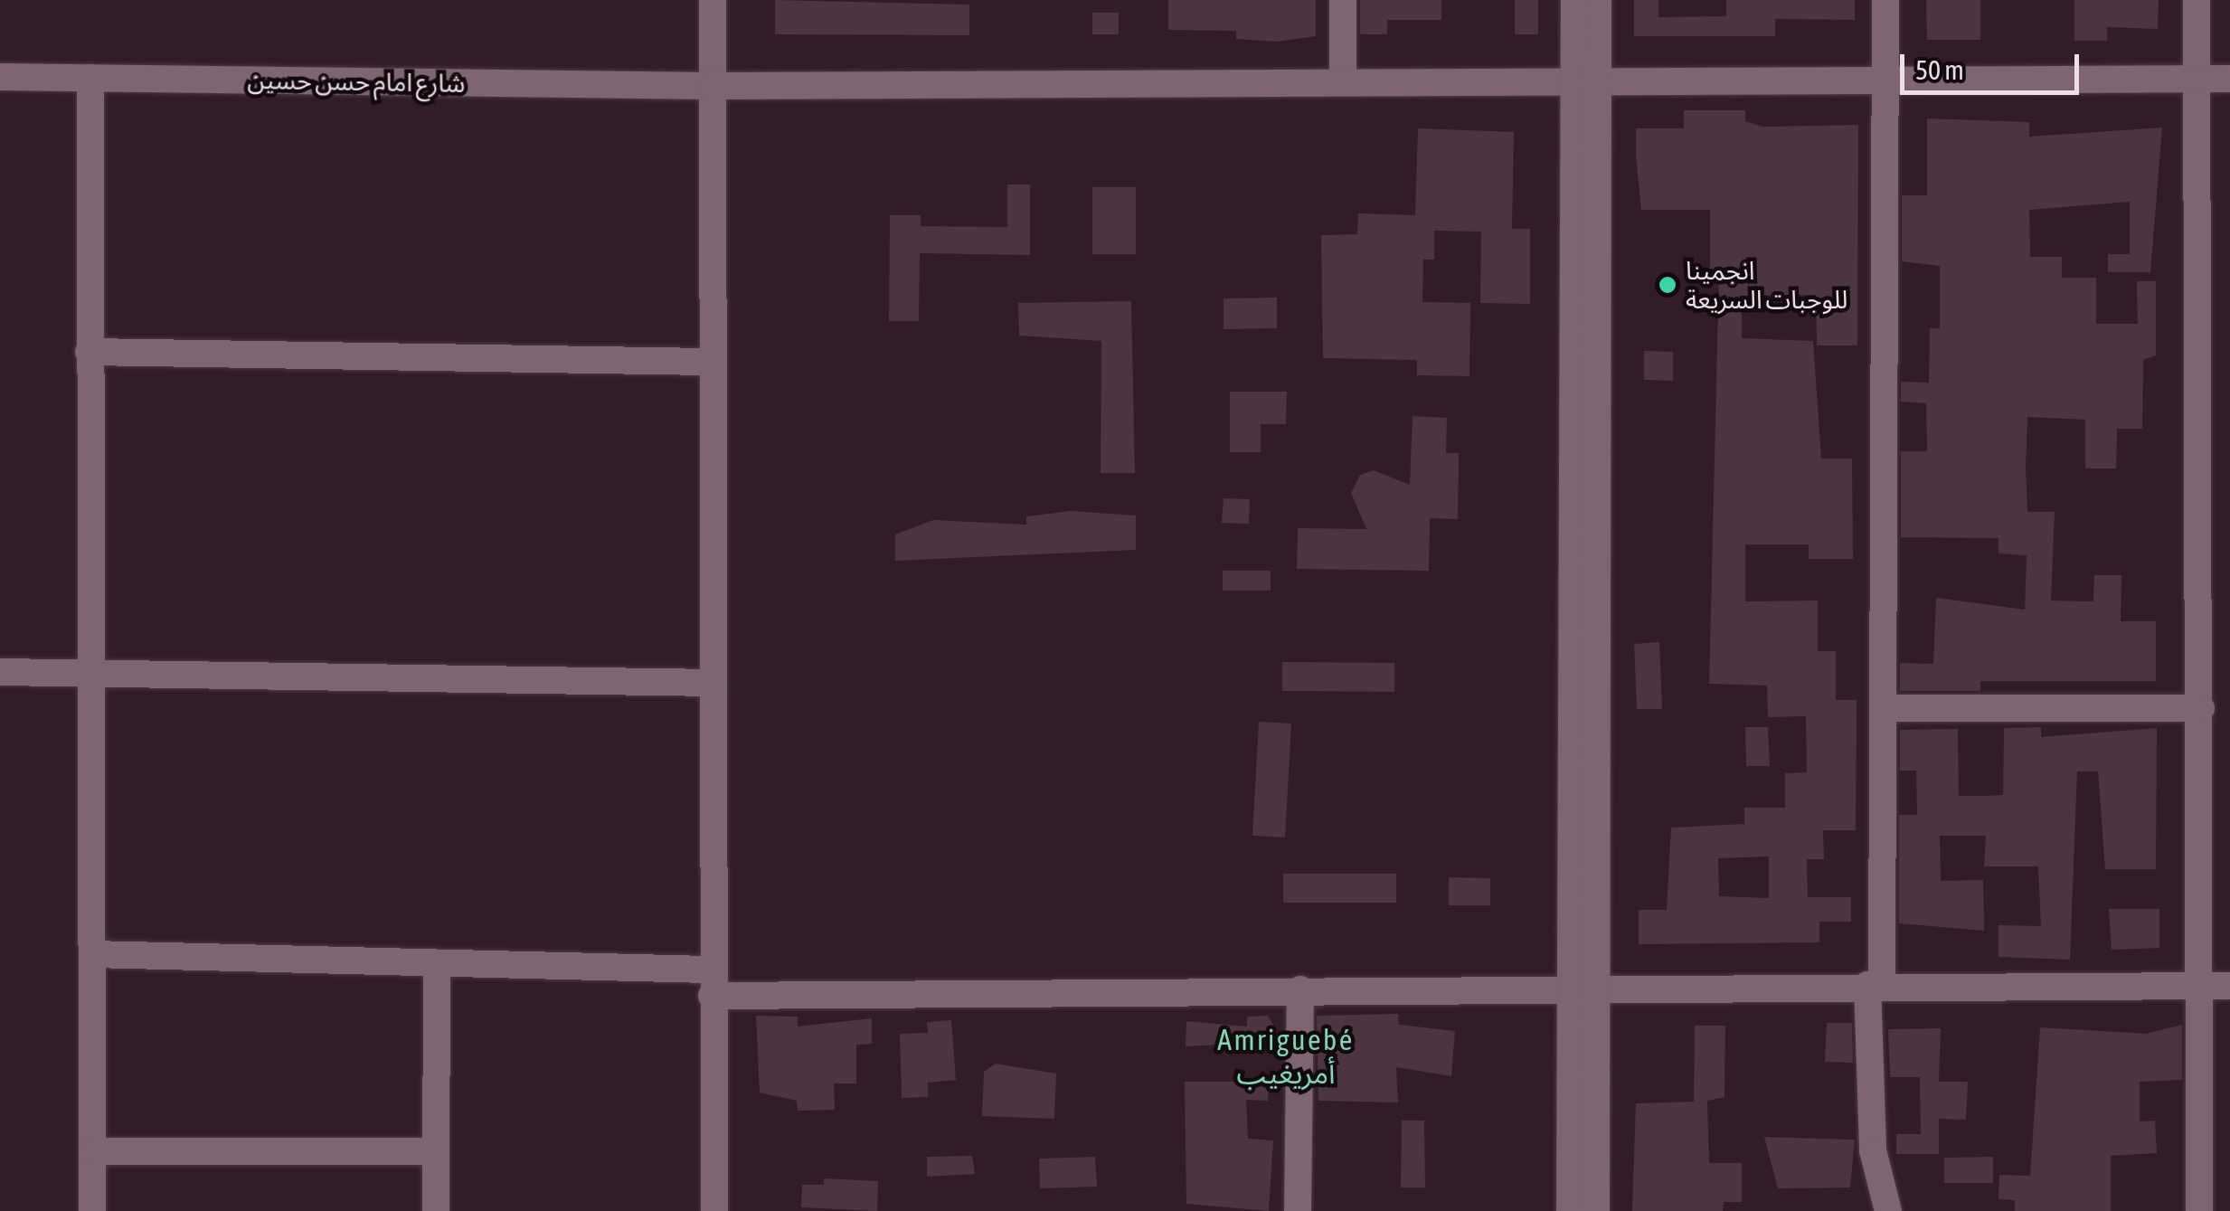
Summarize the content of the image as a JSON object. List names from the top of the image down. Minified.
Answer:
{"streets":{"street":["شارع امام حسن حسين"]},"districts":["Amriguebé أمريغيب"],"places":["انجمينا للوجبات السريعة"],"scale_bar":"50 m"}
